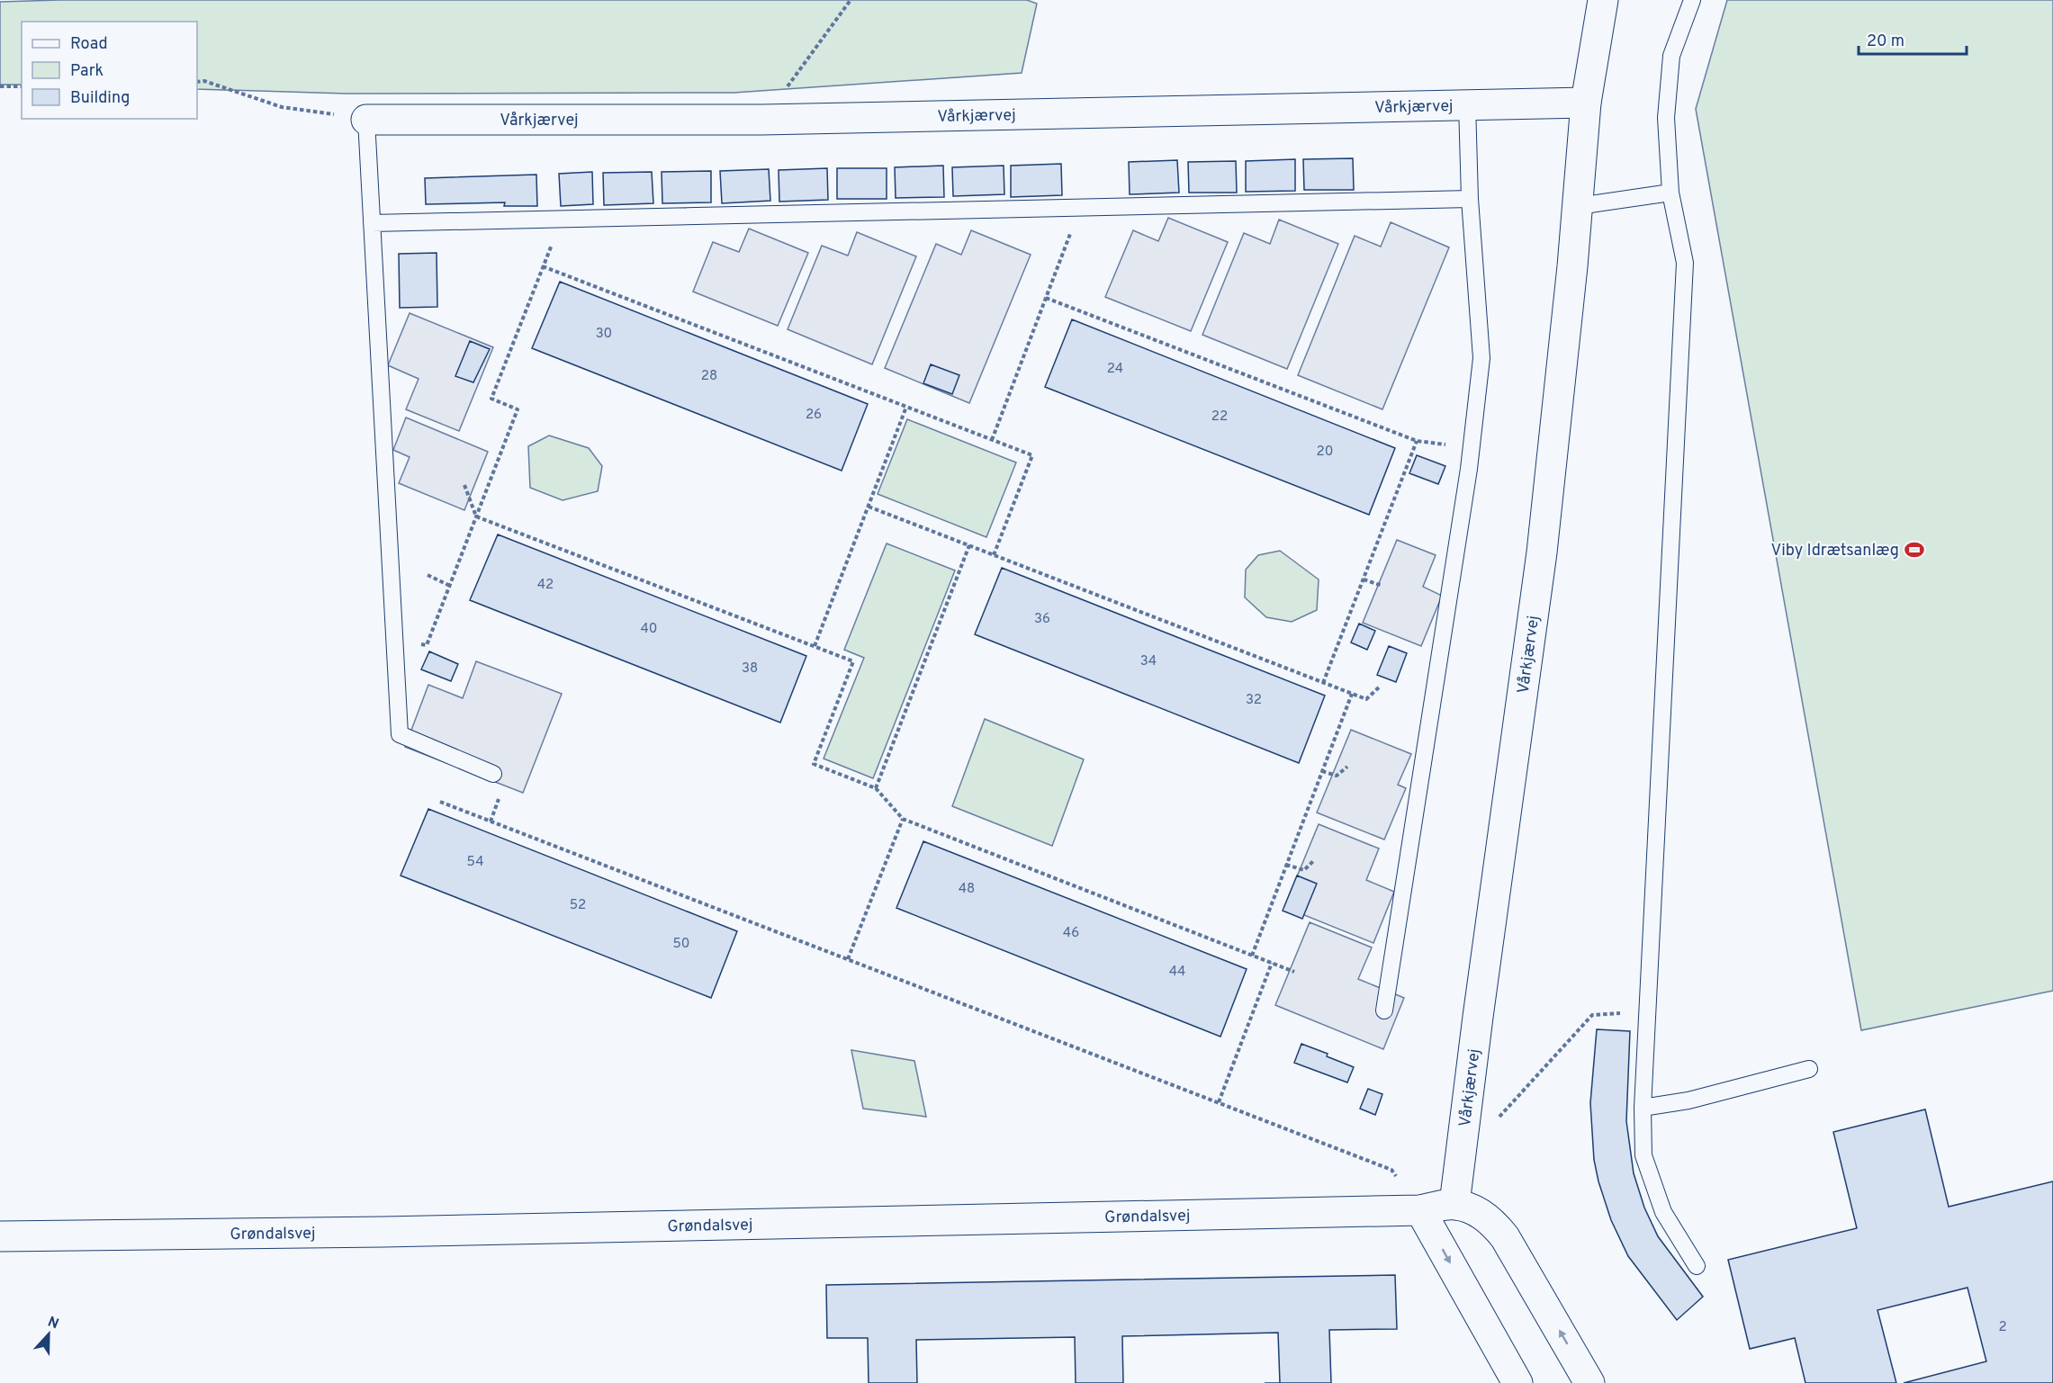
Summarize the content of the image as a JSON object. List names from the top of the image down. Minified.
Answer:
{"streets":{"street":["Vårkjærvej","Grøndalsvej"]},"crossings":[["Vårkjærvej","Grøndalsvej"]],"places":{"sports":["Viby Idrætsanlæg"]},"house_numbers":["30","24","28","26","22","20","42","36","40","34","38","32","54","48","52","46","50","44","2"],"legend":["Road","Park","Building"],"scale_bar":"20 m","north":"top"}
